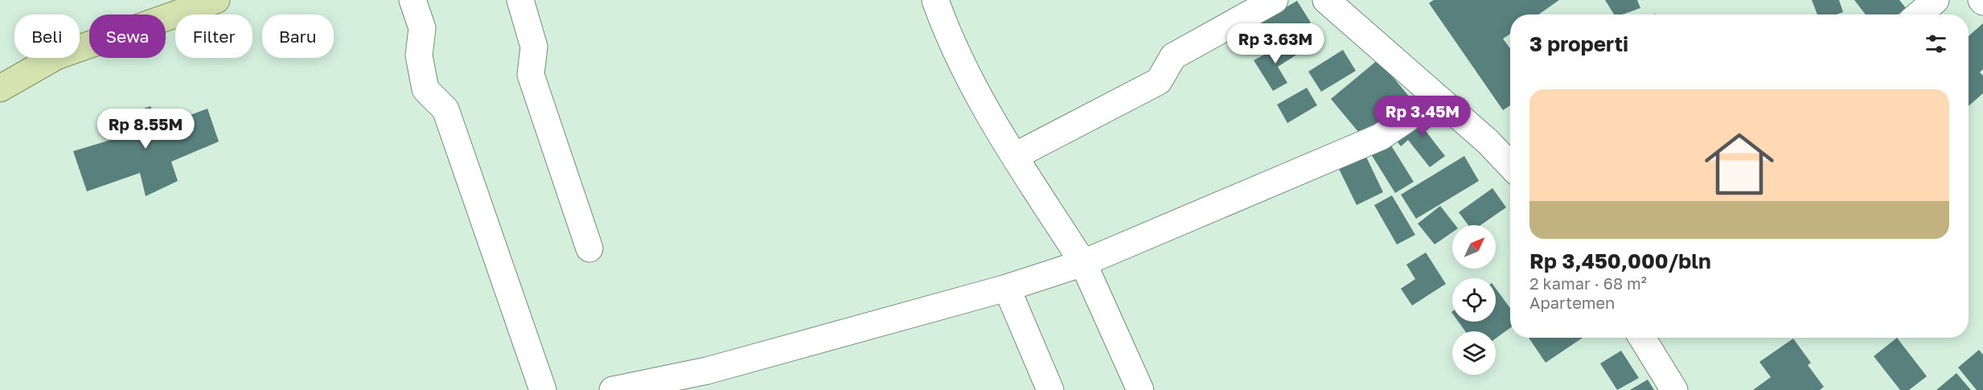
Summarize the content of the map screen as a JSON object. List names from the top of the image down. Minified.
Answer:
{"north":"top right","page":{"chip":["Beli","Sewa","Filter","Baru"],"heading":"3 properti","price":["Rp 3.63M","Rp 3.45M","Rp 8.55M"],"list":[{"name":"Rp 3,450,000/bln","note":"2 kamar · 68 m² · Apartemen"}]}}
